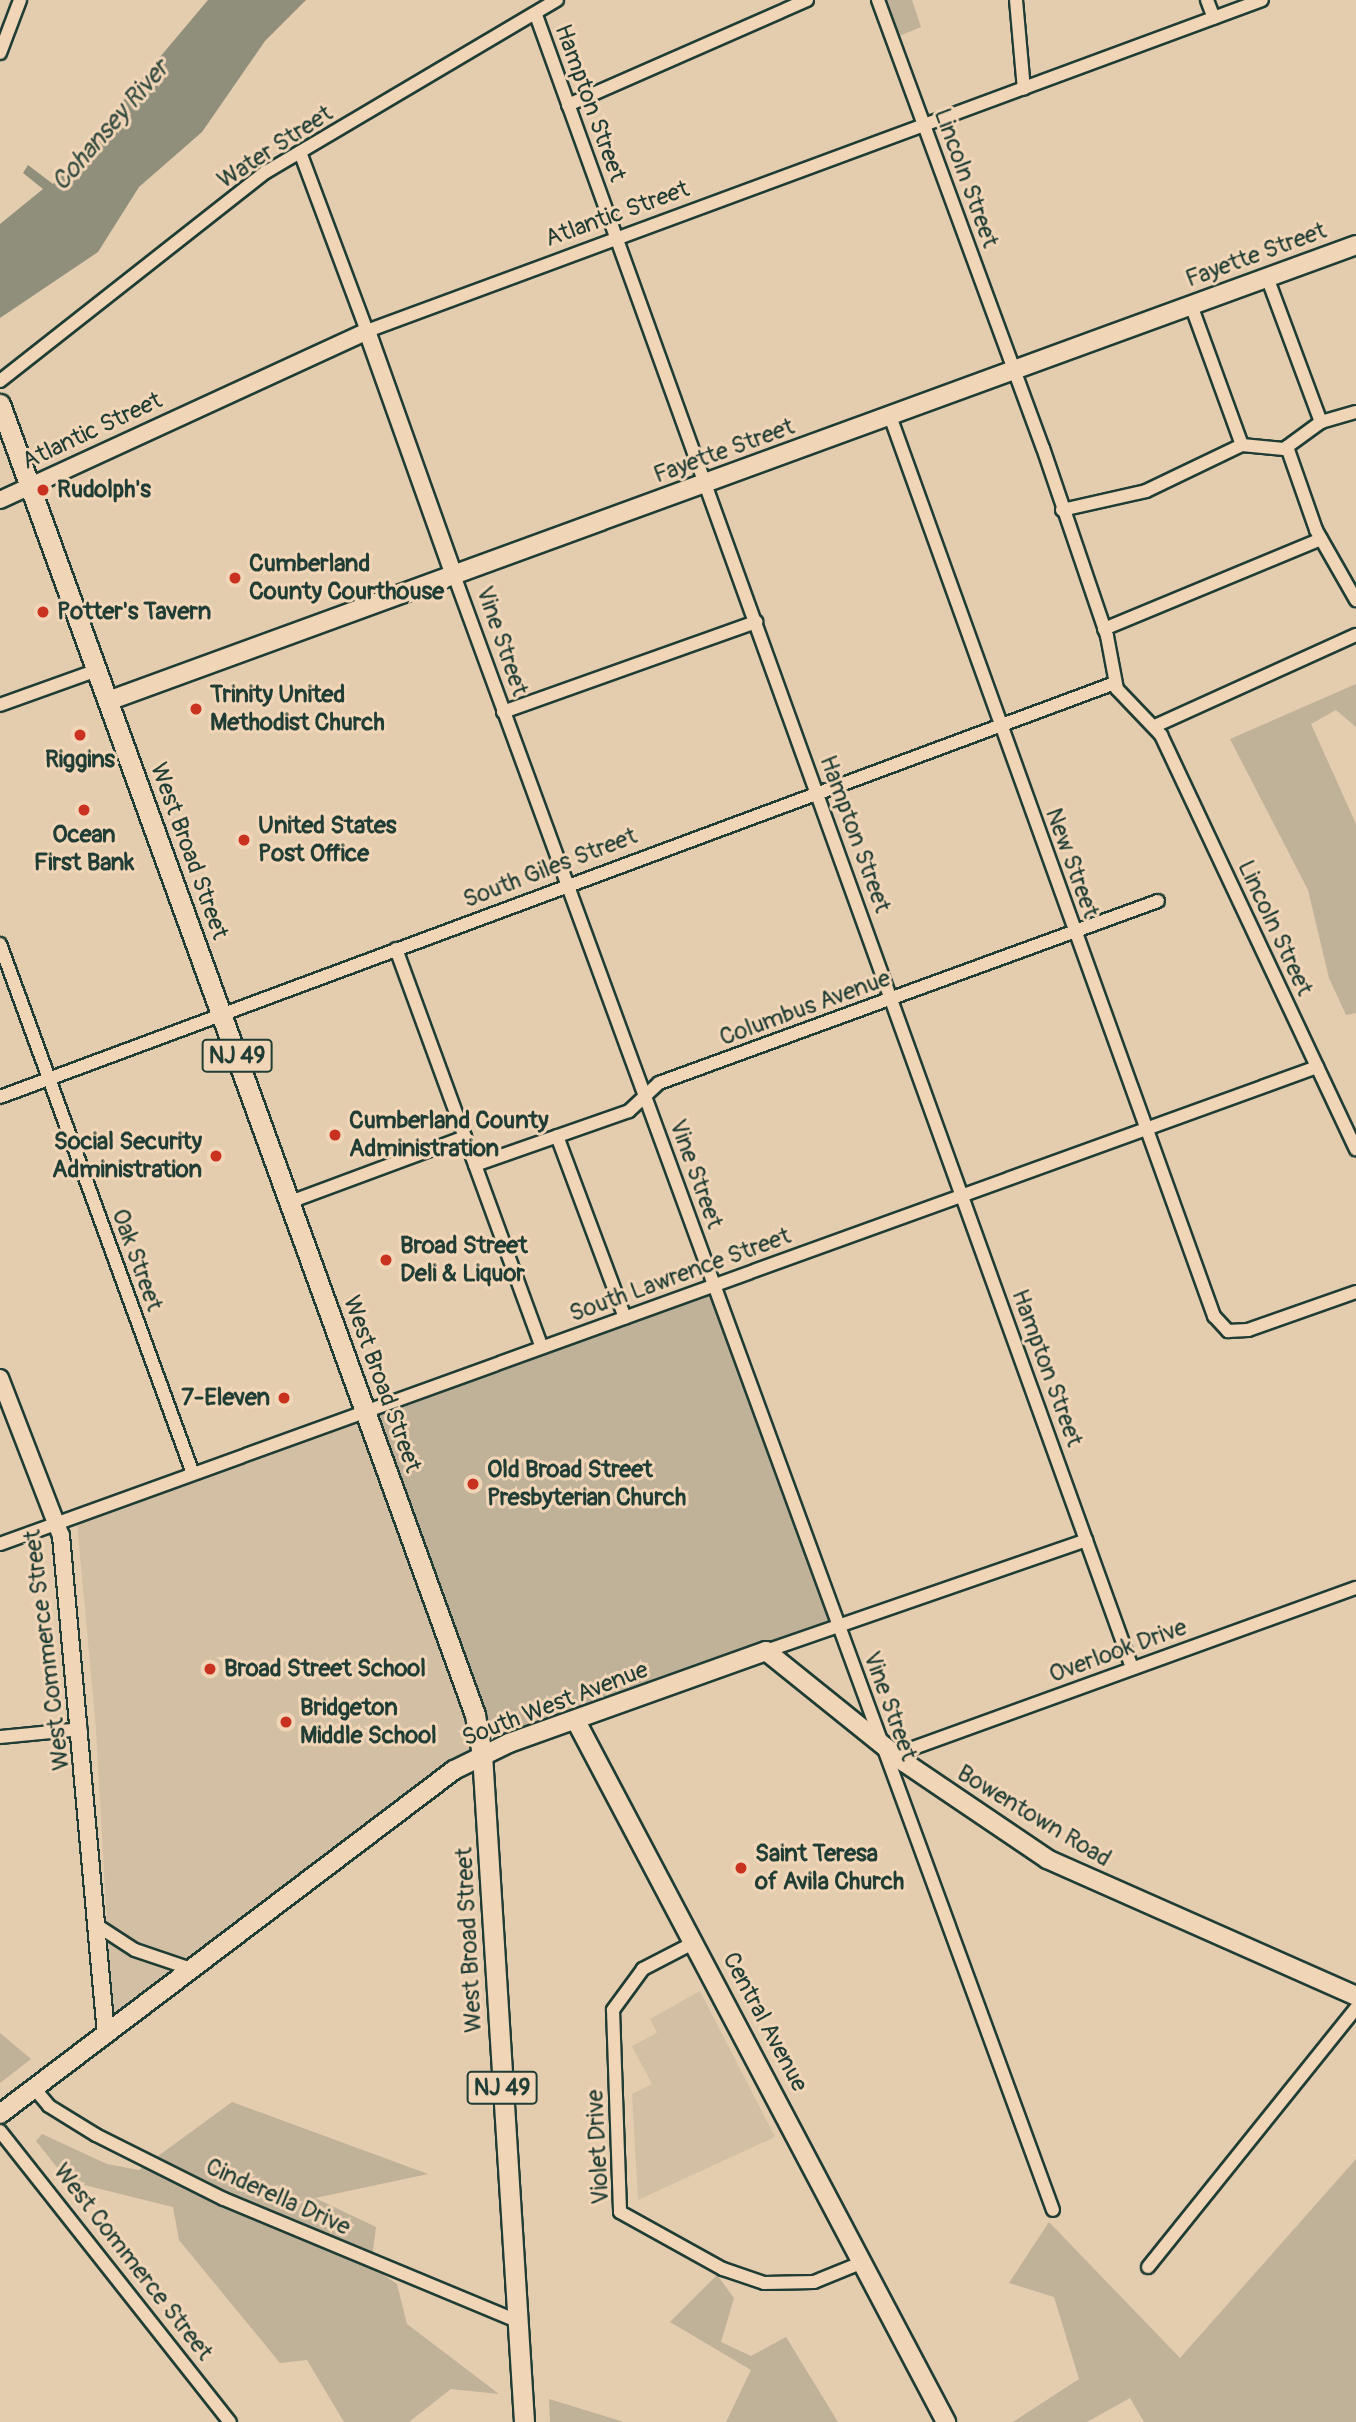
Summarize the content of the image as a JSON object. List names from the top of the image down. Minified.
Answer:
{"streets":{"highway":["West Broad Street","NJ 49"],"main road":["Fayette Street","South West Avenue","Bowentown Road","Central Avenue"],"street":["Hampton Street","Water Street","Lincoln Street","Atlantic Street","Vine Street","New Street","South Giles Street","Columbus Avenue","Oak Street","South Lawrence Street","West Commerce Street","Overlook Drive","Violet Drive","Cinderella Drive"]},"crossings":[["Hampton Street","Water Street"],["Hampton Street","Atlantic Street"],["Hampton Street","Fayette Street"],["Hampton Street","South Giles Street"],["Hampton Street","Columbus Avenue"],["Hampton Street","South Lawrence Street"],["Hampton Street","Overlook Drive"],["Hampton Street","South West Avenue"],["Water Street","Vine Street"],["Lincoln Street","Atlantic Street"],["Lincoln Street","Fayette Street"],["Lincoln Street","South Giles Street"],["Lincoln Street","South Lawrence Street"],["Atlantic Street","Vine Street"],["Atlantic Street","West Broad Street"],["Fayette Street","Vine Street"],["Fayette Street","West Broad Street"],["Fayette Street","New Street"],["Vine Street","South Giles Street"],["Vine Street","Columbus Avenue"],["Vine Street","South Lawrence Street"],["Vine Street","South West Avenue"],["Vine Street","Bowentown Road"],["West Broad Street","South Giles Street"],["West Broad Street","South Lawrence Street"],["West Broad Street","South West Avenue"],["West Broad Street","Cinderella Drive"],["New Street","South Giles Street"],["New Street","Columbus Avenue"],["New Street","South Lawrence Street"],["South Giles Street","Oak Street"],["Oak Street","South Lawrence Street"],["South Lawrence Street","West Commerce Street"],["West Commerce Street","South West Avenue"],["Overlook Drive","Bowentown Road"],["South West Avenue","Bowentown Road"],["South West Avenue","Central Avenue"],["South West Avenue","Cinderella Drive"],["Central Avenue","Violet Drive"]],"water":["Cohansey River"],"places":["Rudolph's","Cumberland County Courthouse","Potter's Tavern","Trinity United Methodist Church","Riggins","Ocean First Bank","United States Post Office","Cumberland County Administration","Social Security Administration","Broad Street Deli & Liquor","7-Eleven","Old Broad Street Presbyterian Church","Broad Street School","Bridgeton Middle School","Saint Teresa of Avila Church"]}
